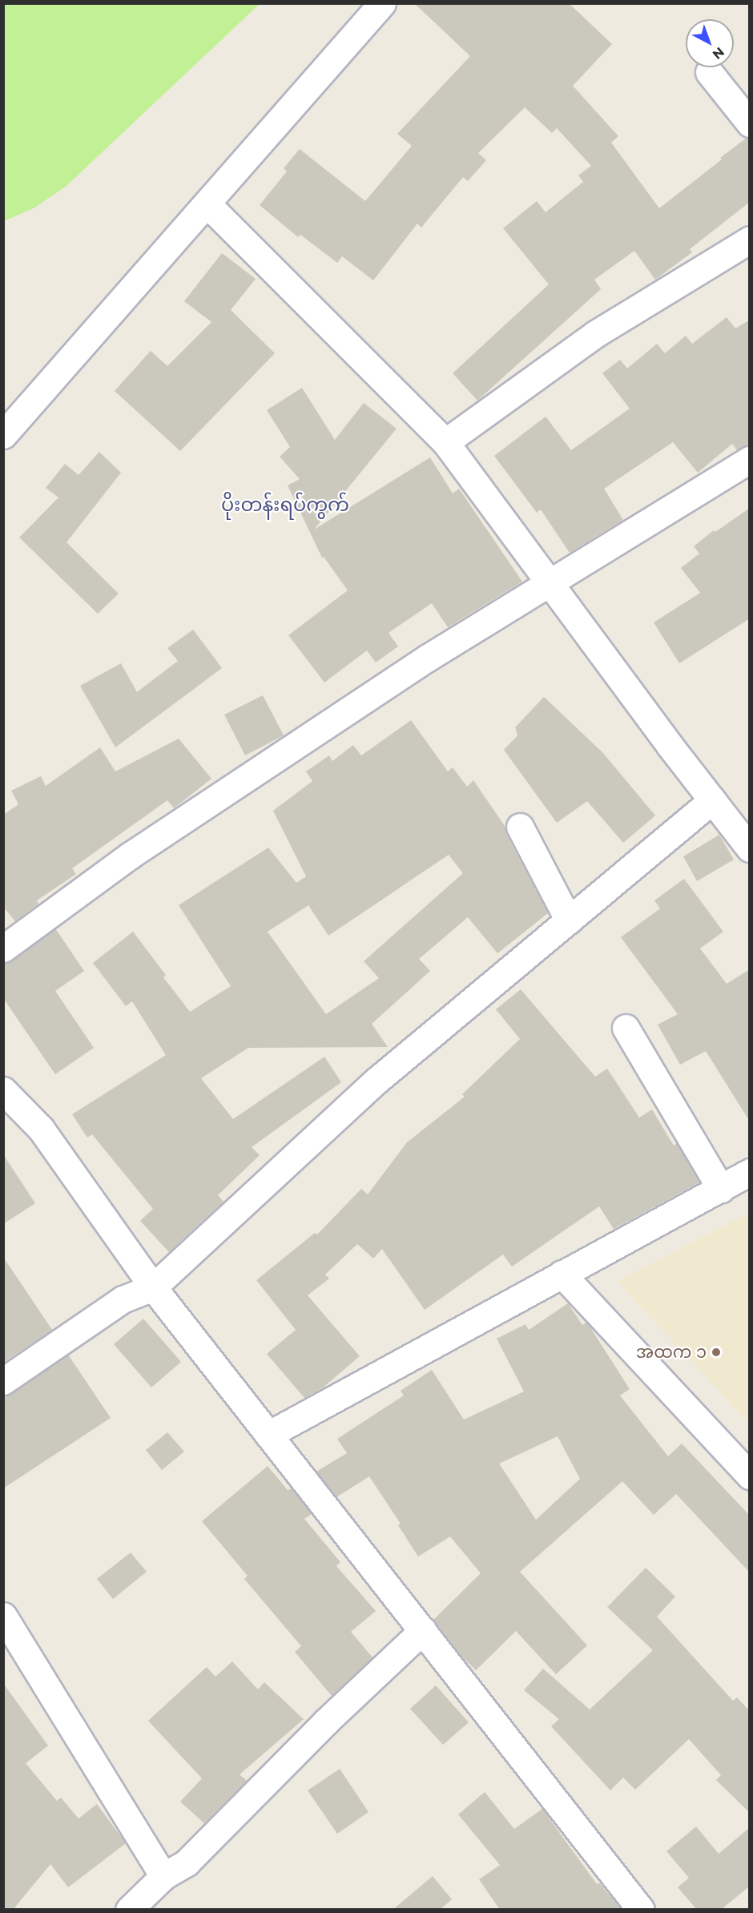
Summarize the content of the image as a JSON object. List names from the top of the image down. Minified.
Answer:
{"districts":["ပိုးတန်းရပ်ကွက်"],"places":["အထက ၁"],"north":"bottom right"}
